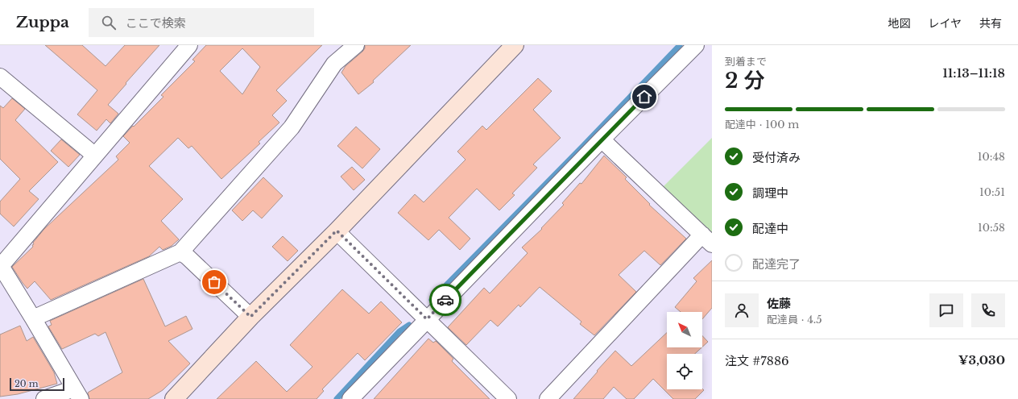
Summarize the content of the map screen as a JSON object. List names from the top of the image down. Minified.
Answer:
{"scale_bar":"20 m","north":"top left","page":{"header":"Zuppa","search":"ここで検索","nav":["地図","レイヤ","共有"],"heading":["2 分","到着まで","11:13–11:18"],"panel":["佐藤","配達員 · 4.5","注文 #7886","¥3,030"],"bar":"配達中 · 100 m","list":[["受付済み","10:48"],["調理中","10:51"],["配達中","10:58"],"配達完了"],"scale":"20 m"}}
